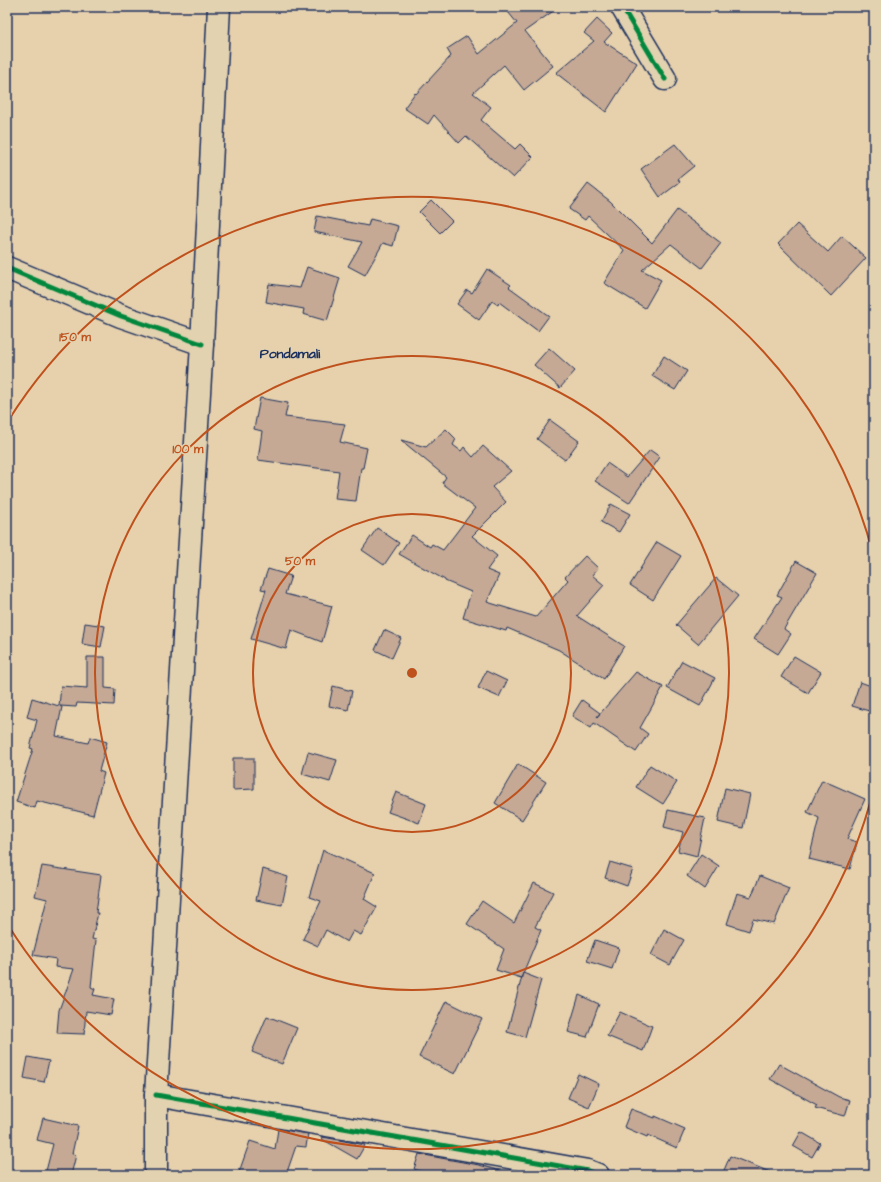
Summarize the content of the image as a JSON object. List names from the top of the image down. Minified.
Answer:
{"districts":["Pondamali"],"rings":["150 m","100 m","50 m"]}
